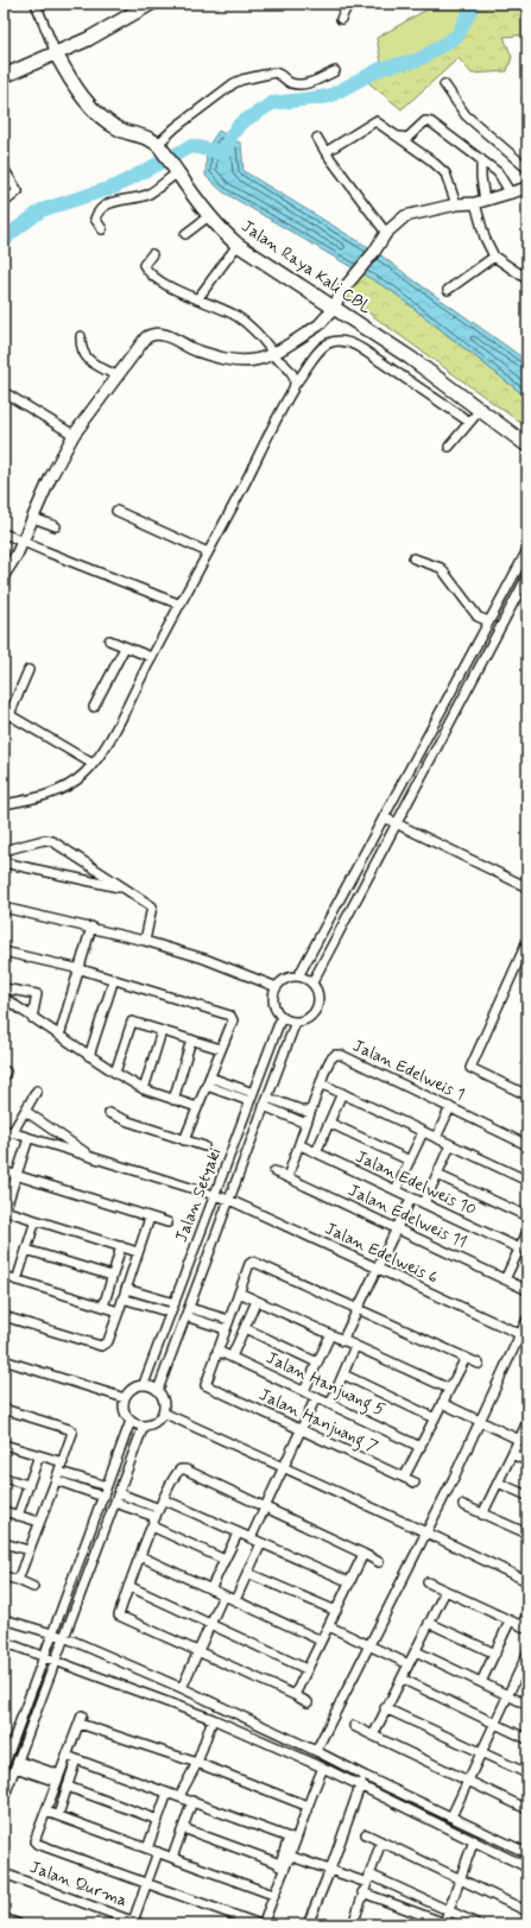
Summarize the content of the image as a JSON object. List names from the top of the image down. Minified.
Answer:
{"streets":{"main road":["Jalan Raya Kali CBL"],"street":["Jalan Edelweis 1","Jalan Edelweis 10","Jalan Setyaki","Jalan Edelweis 11","Jalan Edelweis 6","Jalan Hanjuang 5","Jalan Hanjuang 7","Jalan Qurma"]},"crossings":[["Jalan Edelweis 1","Jalan Edelweis 10"],["Jalan Edelweis 1","Jalan Edelweis 11"],["Jalan Setyaki","Jalan Edelweis 6"],["Jalan Hanjuang 5","Jalan Hanjuang 7"]]}
